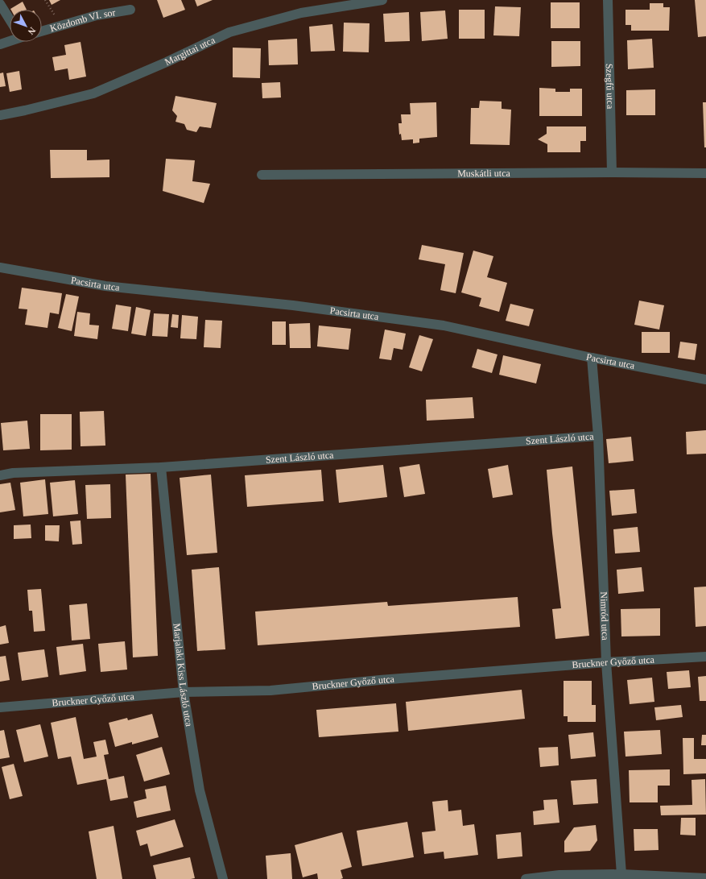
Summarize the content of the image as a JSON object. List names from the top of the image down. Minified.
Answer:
{"streets":{"street":["Közdomb VI. sor","Margittai utca","Szegfű utca","Muskátli utca","Pacsirta utca","Szent László utca","Nimród utca","Bruckner Győző utca","Marjalaki Kiss László utca"]},"crossings":[["Szegfű utca","Muskátli utca"],["Pacsirta utca","Nimród utca"],["Szent László utca","Nimród utca"],["Szent László utca","Marjalaki Kiss László utca"],["Nimród utca","Bruckner Győző utca"],["Bruckner Győző utca","Marjalaki Kiss László utca"]],"north":"bottom right"}
